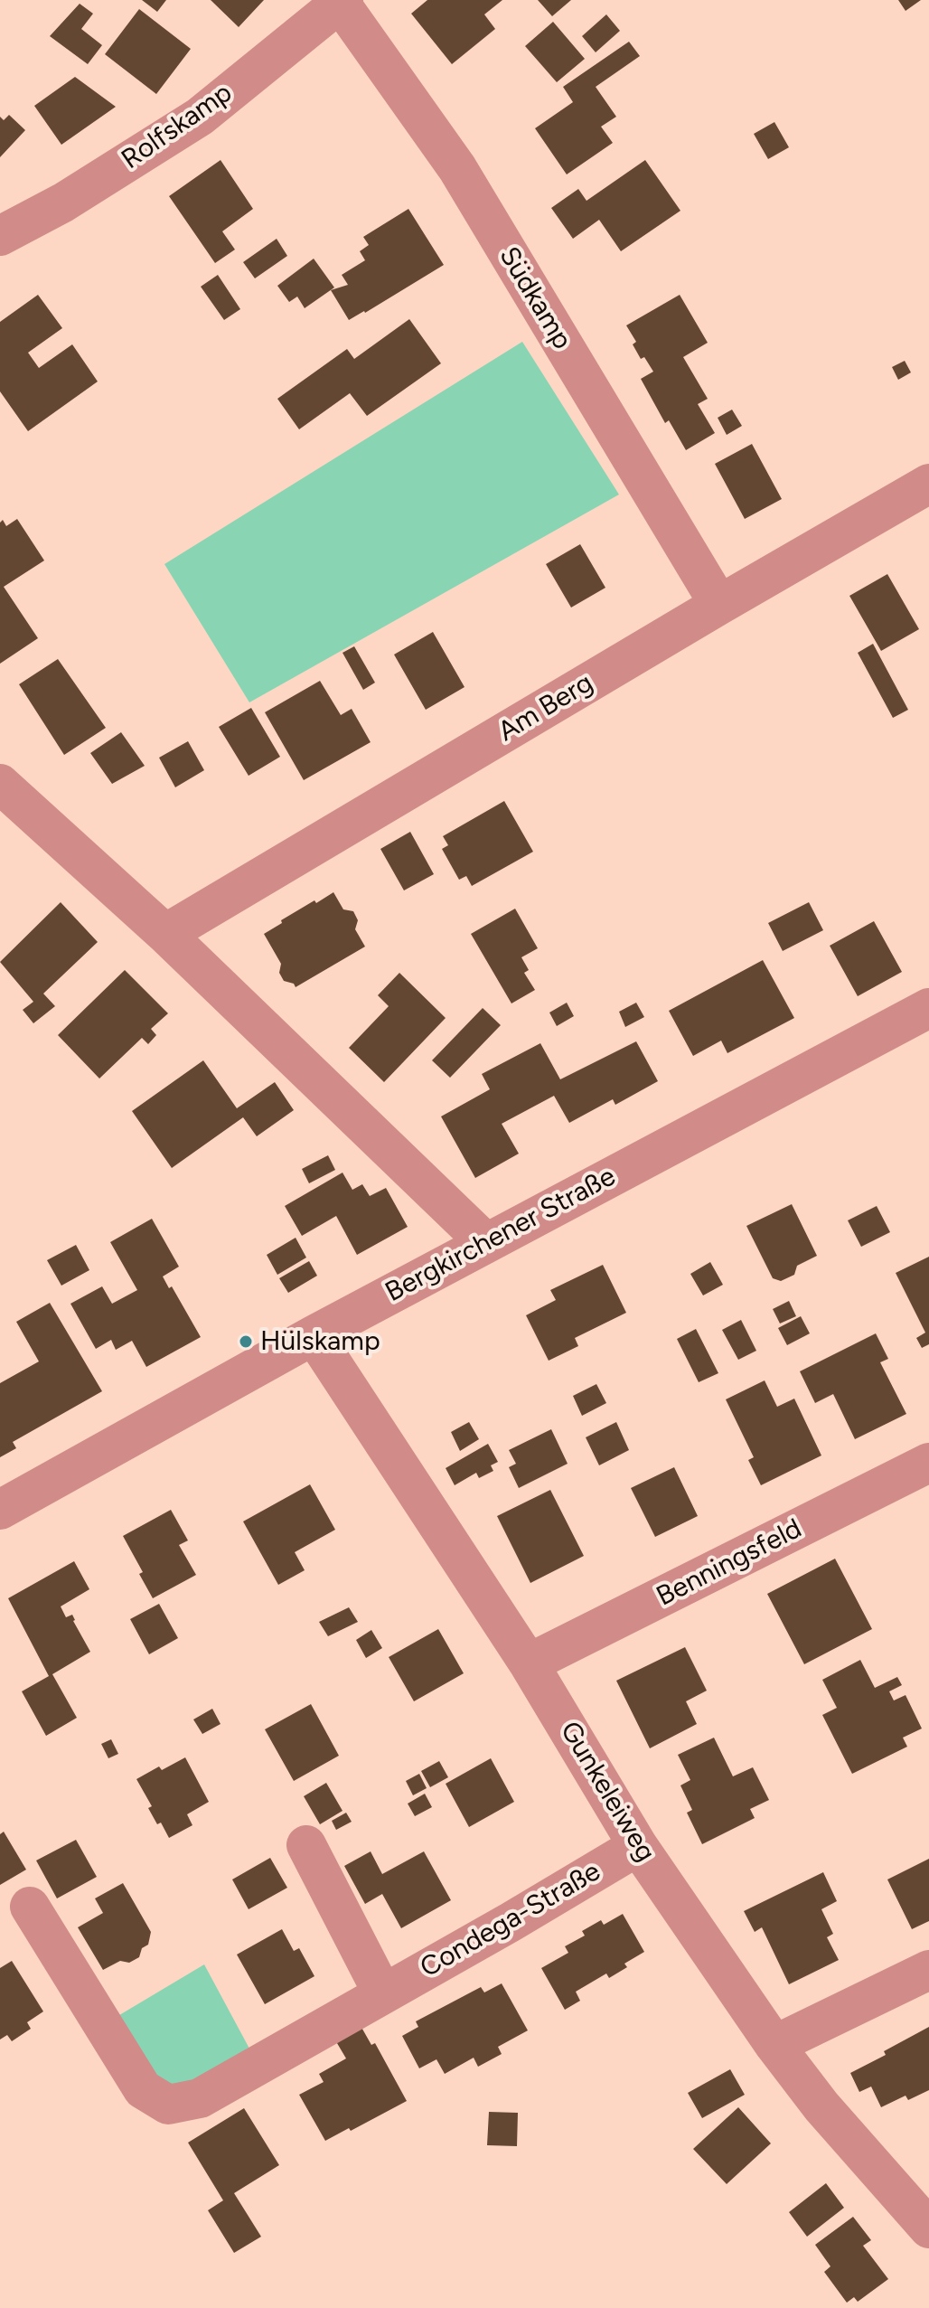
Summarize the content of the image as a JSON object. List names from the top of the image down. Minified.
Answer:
{"streets":{"street":["Rolfskamp","Südkamp","Am Berg","Bergkirchener Straße","Benningsfeld","Gunkeleiweg","Condega-Straße"]},"crossings":[["Rolfskamp","Südkamp"],["Südkamp","Am Berg"],["Bergkirchener Straße","Gunkeleiweg"],["Benningsfeld","Gunkeleiweg"],["Gunkeleiweg","Condega-Straße"]],"places":["Hülskamp"]}
